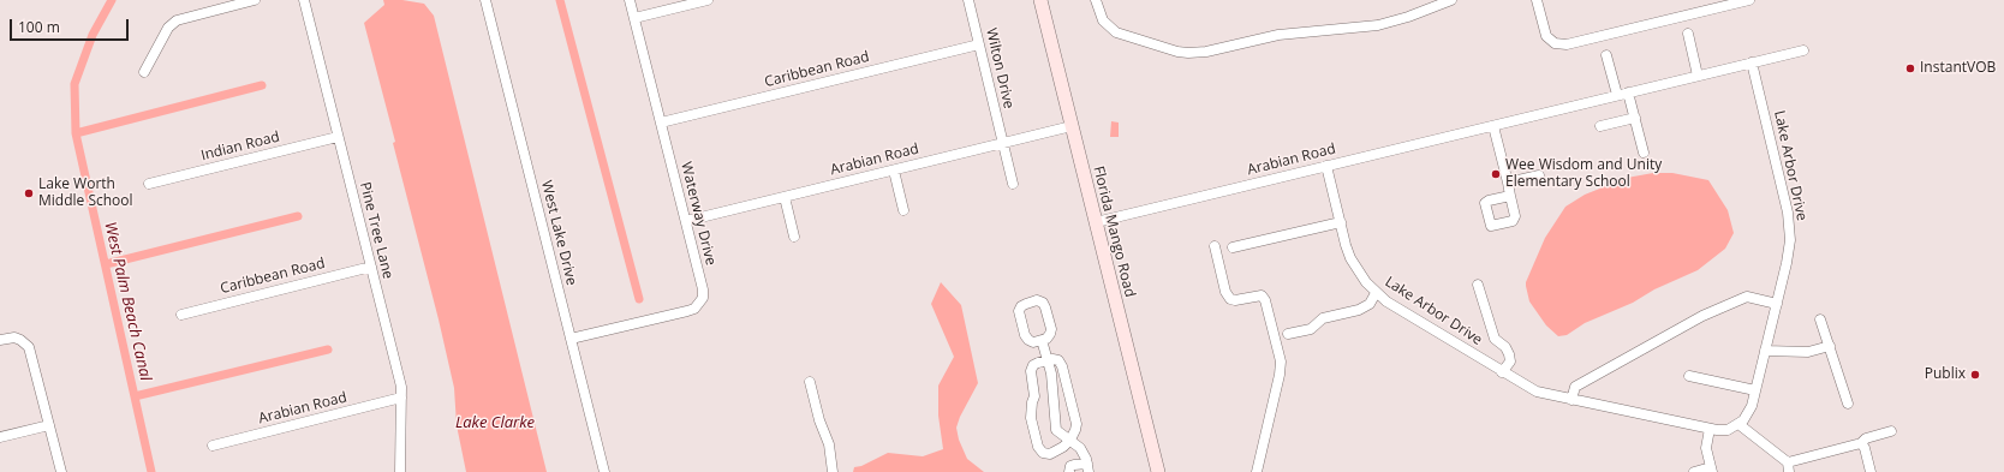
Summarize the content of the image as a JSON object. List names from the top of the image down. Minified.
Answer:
{"streets":{"street":["Wilton Drive","Caribbean Road","Indian Road","Arabian Road","Lake Arbor Drive","Waterway Drive","Pine Tree Lane","Florida Mango Road","West Lake Drive"]},"crossings":[["Wilton Drive","Caribbean Road"],["Wilton Drive","Arabian Road"],["Caribbean Road","Waterway Drive"],["Caribbean Road","Pine Tree Lane"],["Indian Road","Pine Tree Lane"],["Arabian Road","Lake Arbor Drive"],["Arabian Road","Waterway Drive"],["Arabian Road","Pine Tree Lane"],["Arabian Road","Florida Mango Road"],["Waterway Drive","West Lake Drive"]],"water":["West Palm Beach Canal","Lake Clarke"],"places":["InstantVOB","Wee Wisdom and Unity Elementary School","Lake Worth Middle School","Publix"],"scale_bar":"100 m"}
